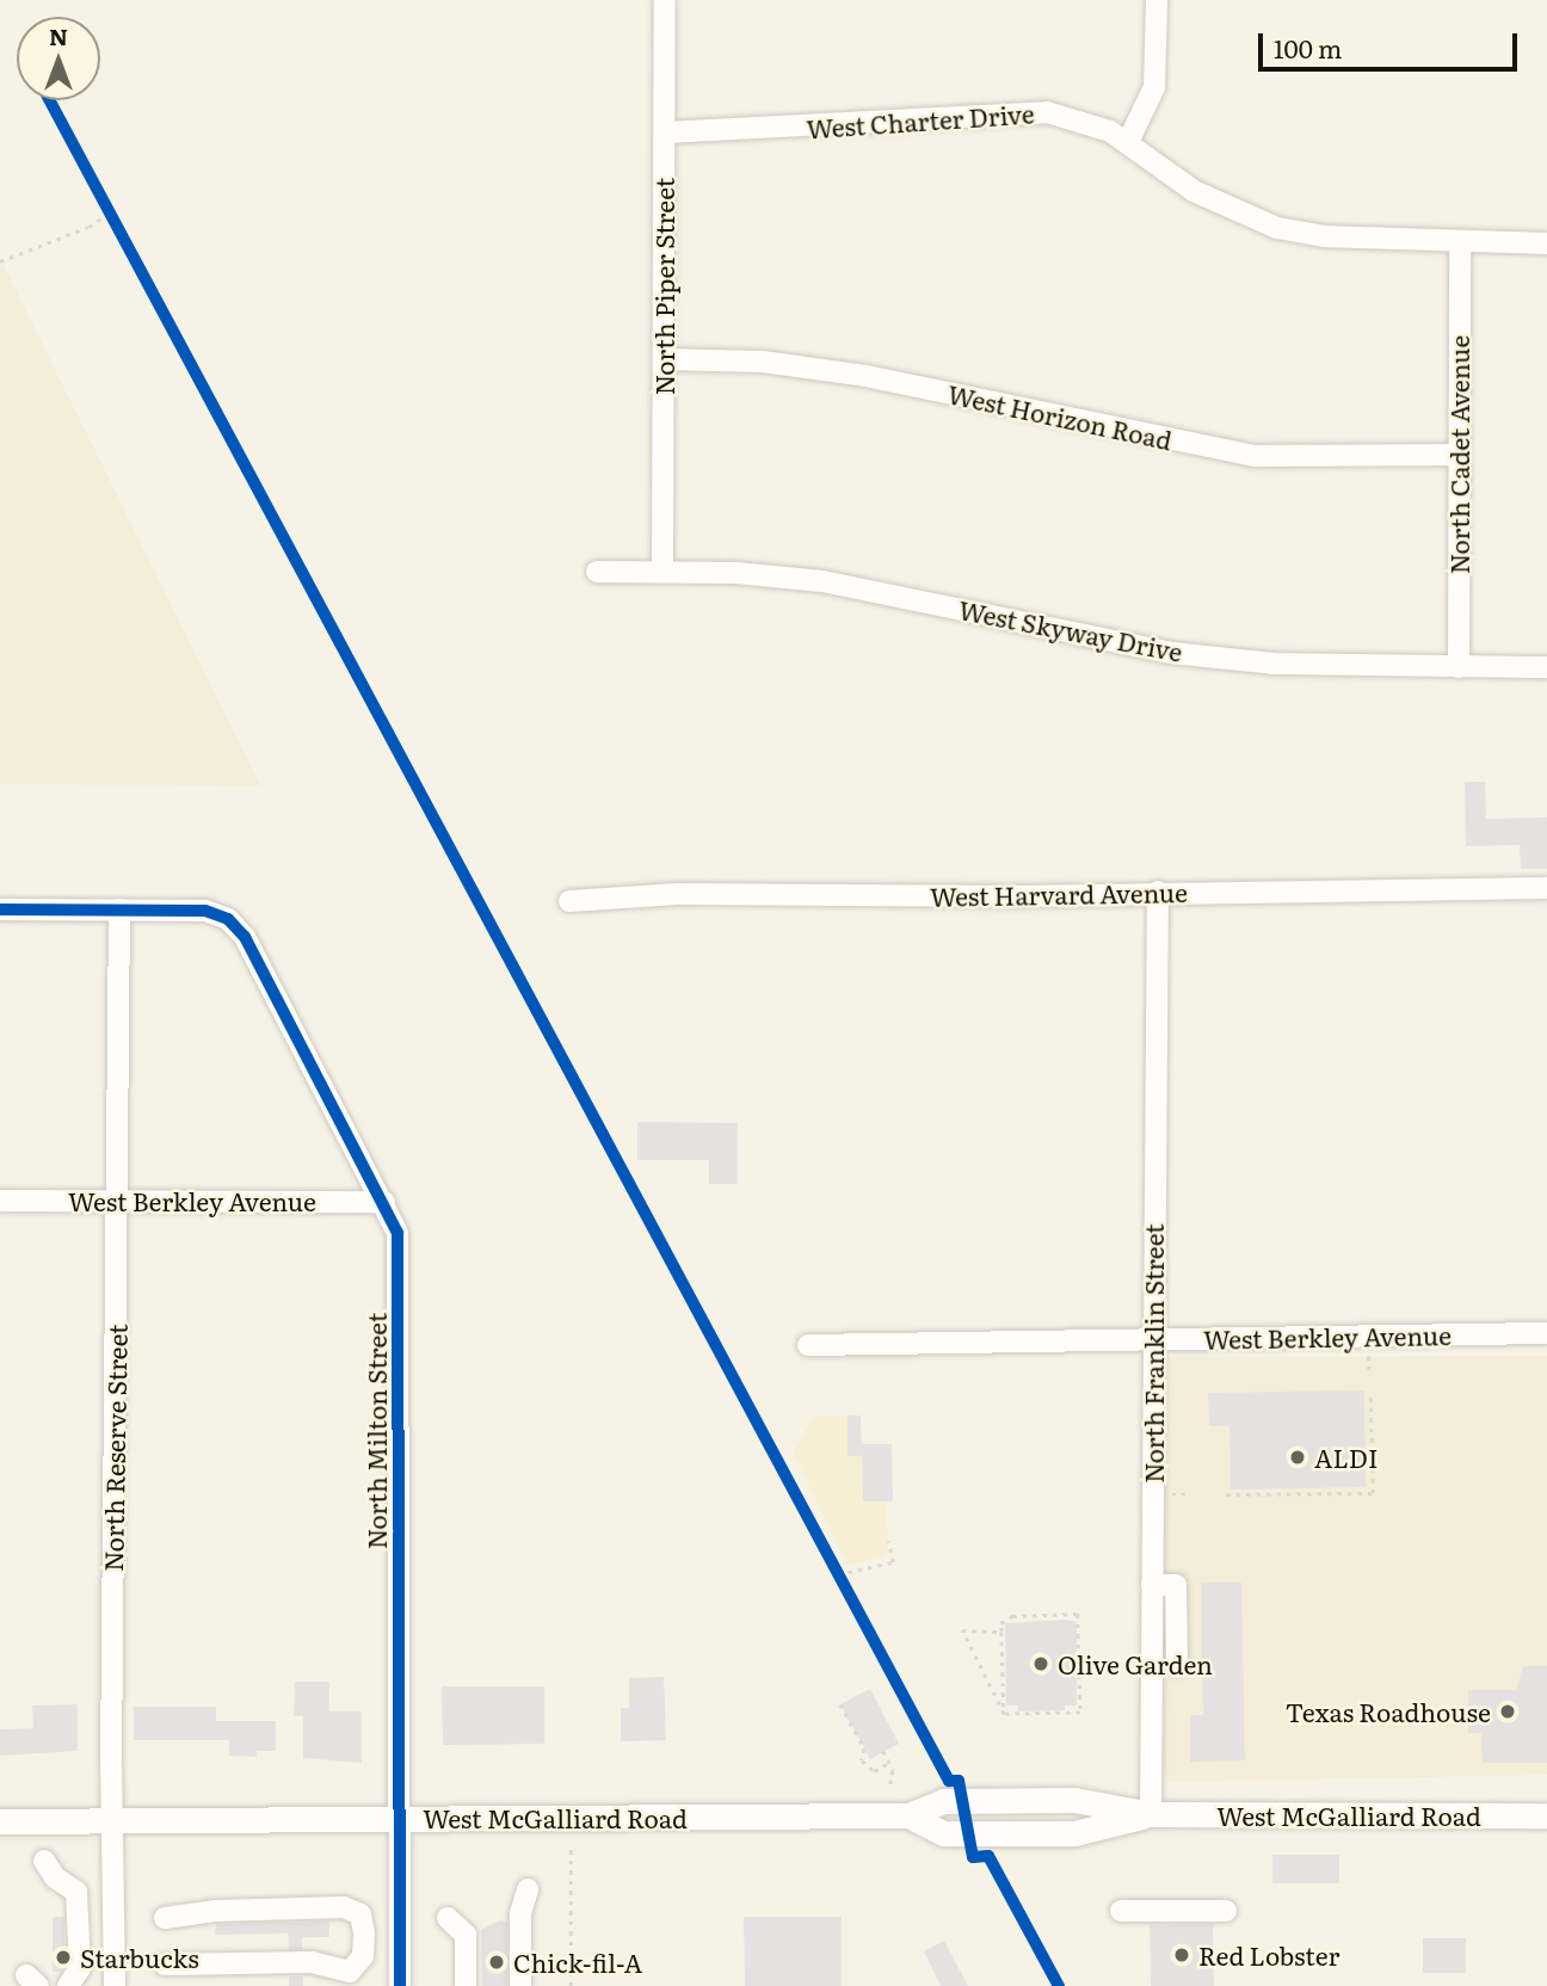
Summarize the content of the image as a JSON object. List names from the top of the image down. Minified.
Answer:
{"streets":{"main road":["West McGalliard Road"],"street":["West Charter Drive","North Piper Street","West Horizon Road","North Cadet Avenue","West Skyway Drive","West Harvard Avenue","West Berkley Avenue","North Franklin Street","North Milton Street","North Reserve Street"]},"crossings":[["West Charter Drive","North Piper Street"],["West Charter Drive","North Cadet Avenue"],["North Piper Street","West Horizon Road"],["North Piper Street","West Skyway Drive"],["West Horizon Road","North Cadet Avenue"],["North Cadet Avenue","West Skyway Drive"],["West Harvard Avenue","North Franklin Street"],["West Berkley Avenue","North Franklin Street"],["West Berkley Avenue","North Milton Street"],["West Berkley Avenue","North Reserve Street"],["North Franklin Street","West McGalliard Road"],["North Milton Street","North Reserve Street"],["North Milton Street","West McGalliard Road"],["North Reserve Street","West McGalliard Road"]],"places":["ALDI","Olive Garden","Texas Roadhouse","Red Lobster","Starbucks","Chick-fil-A"],"scale_bar":"100 m","north":"top"}
